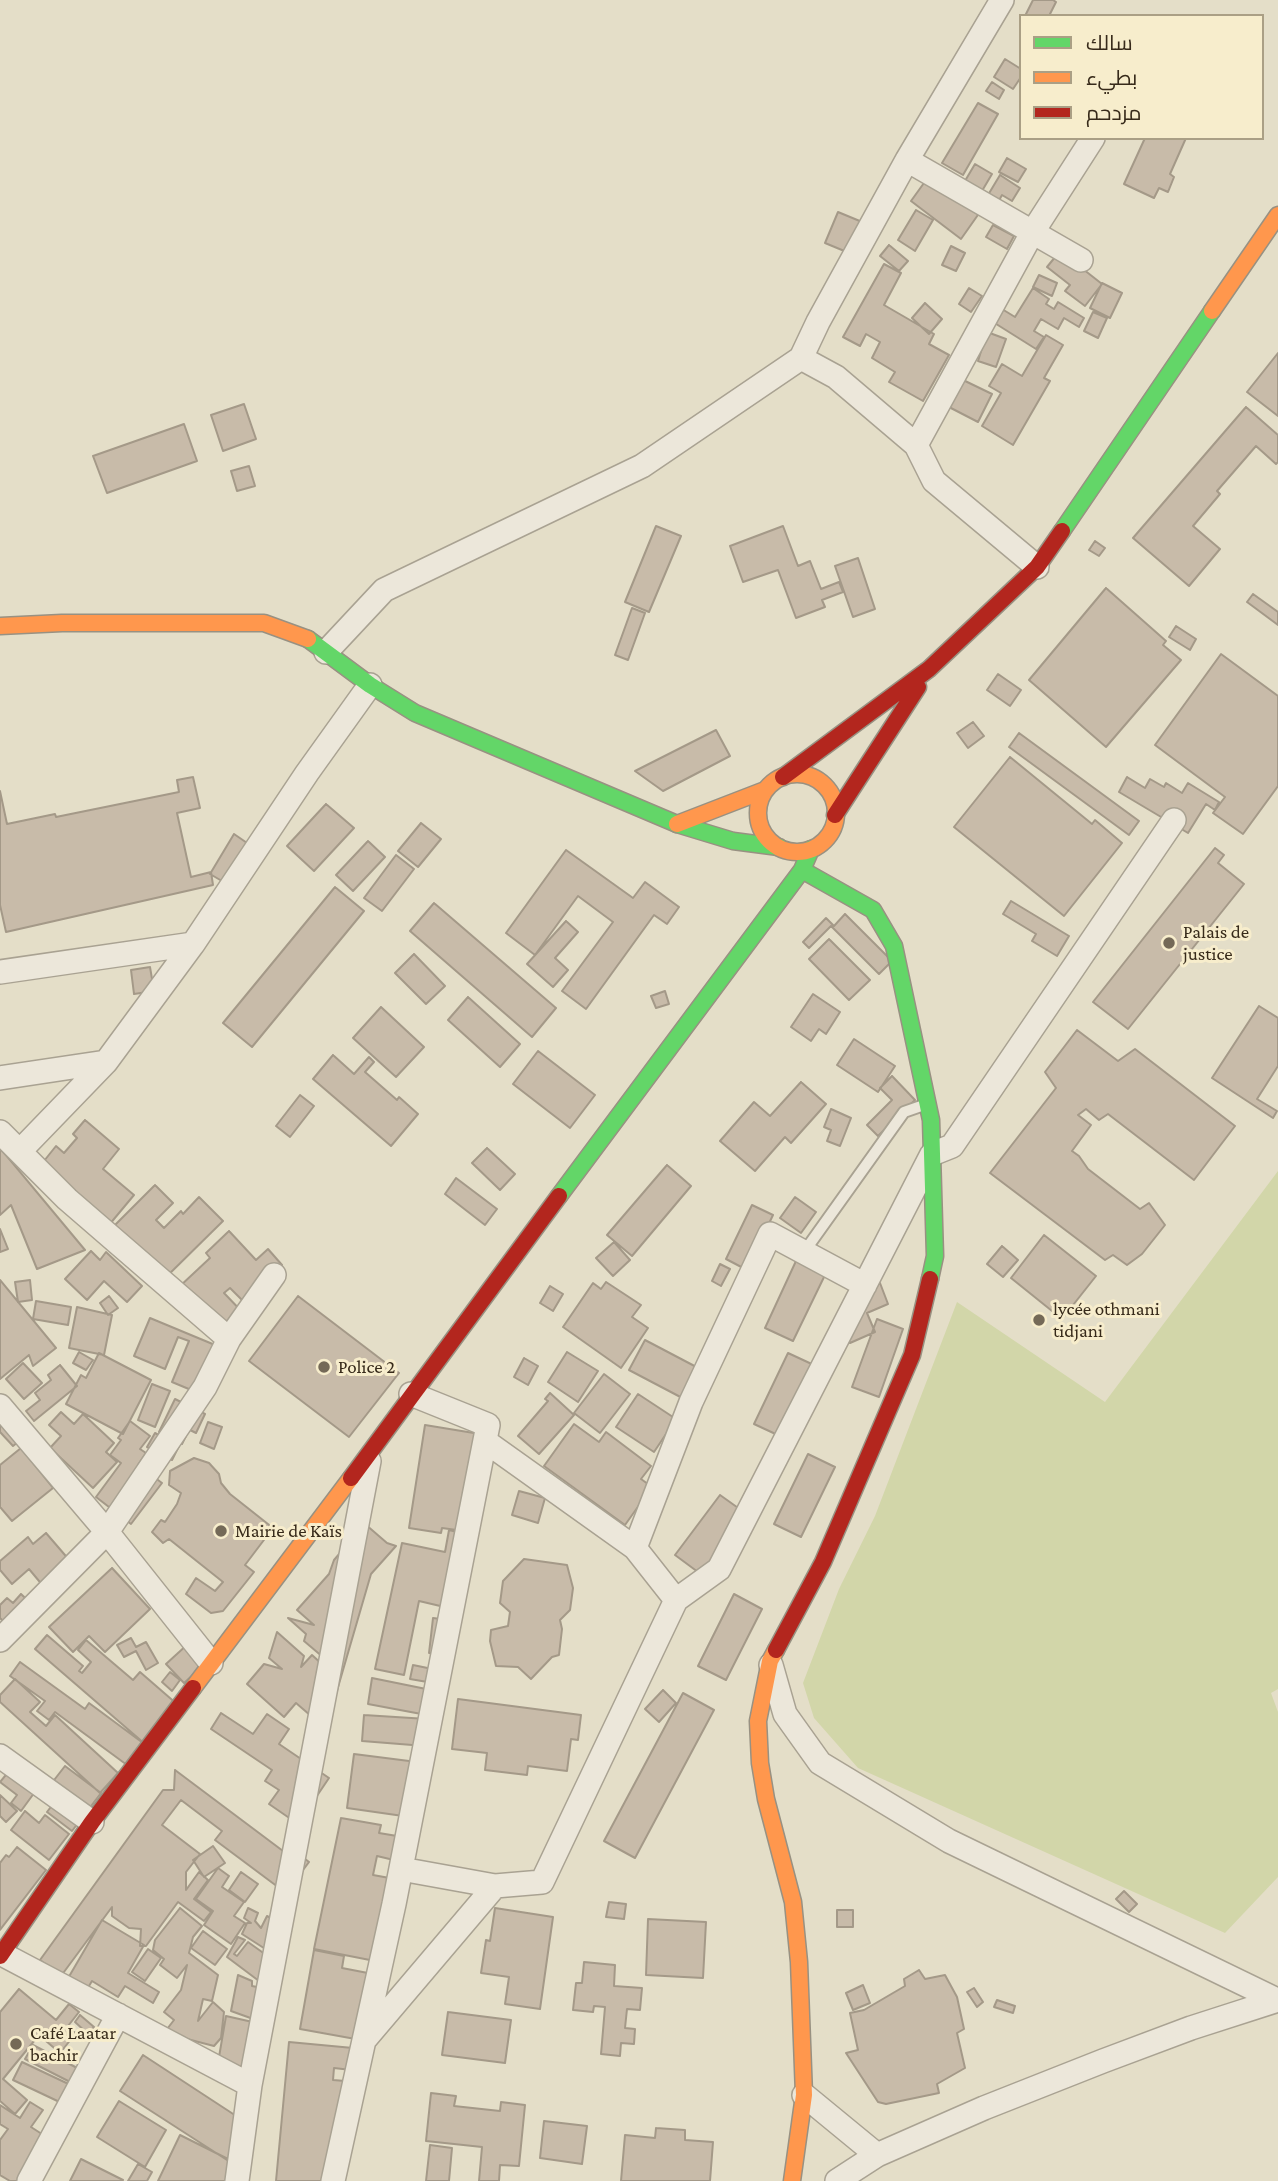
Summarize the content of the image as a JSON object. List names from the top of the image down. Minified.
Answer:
{"places":["Palais de justice","lycée othmani tidjani","Police 2","Mairie de Kaïs","Café Laatar bachir"],"legend":["سالك","بطيء","مزدحم"]}
